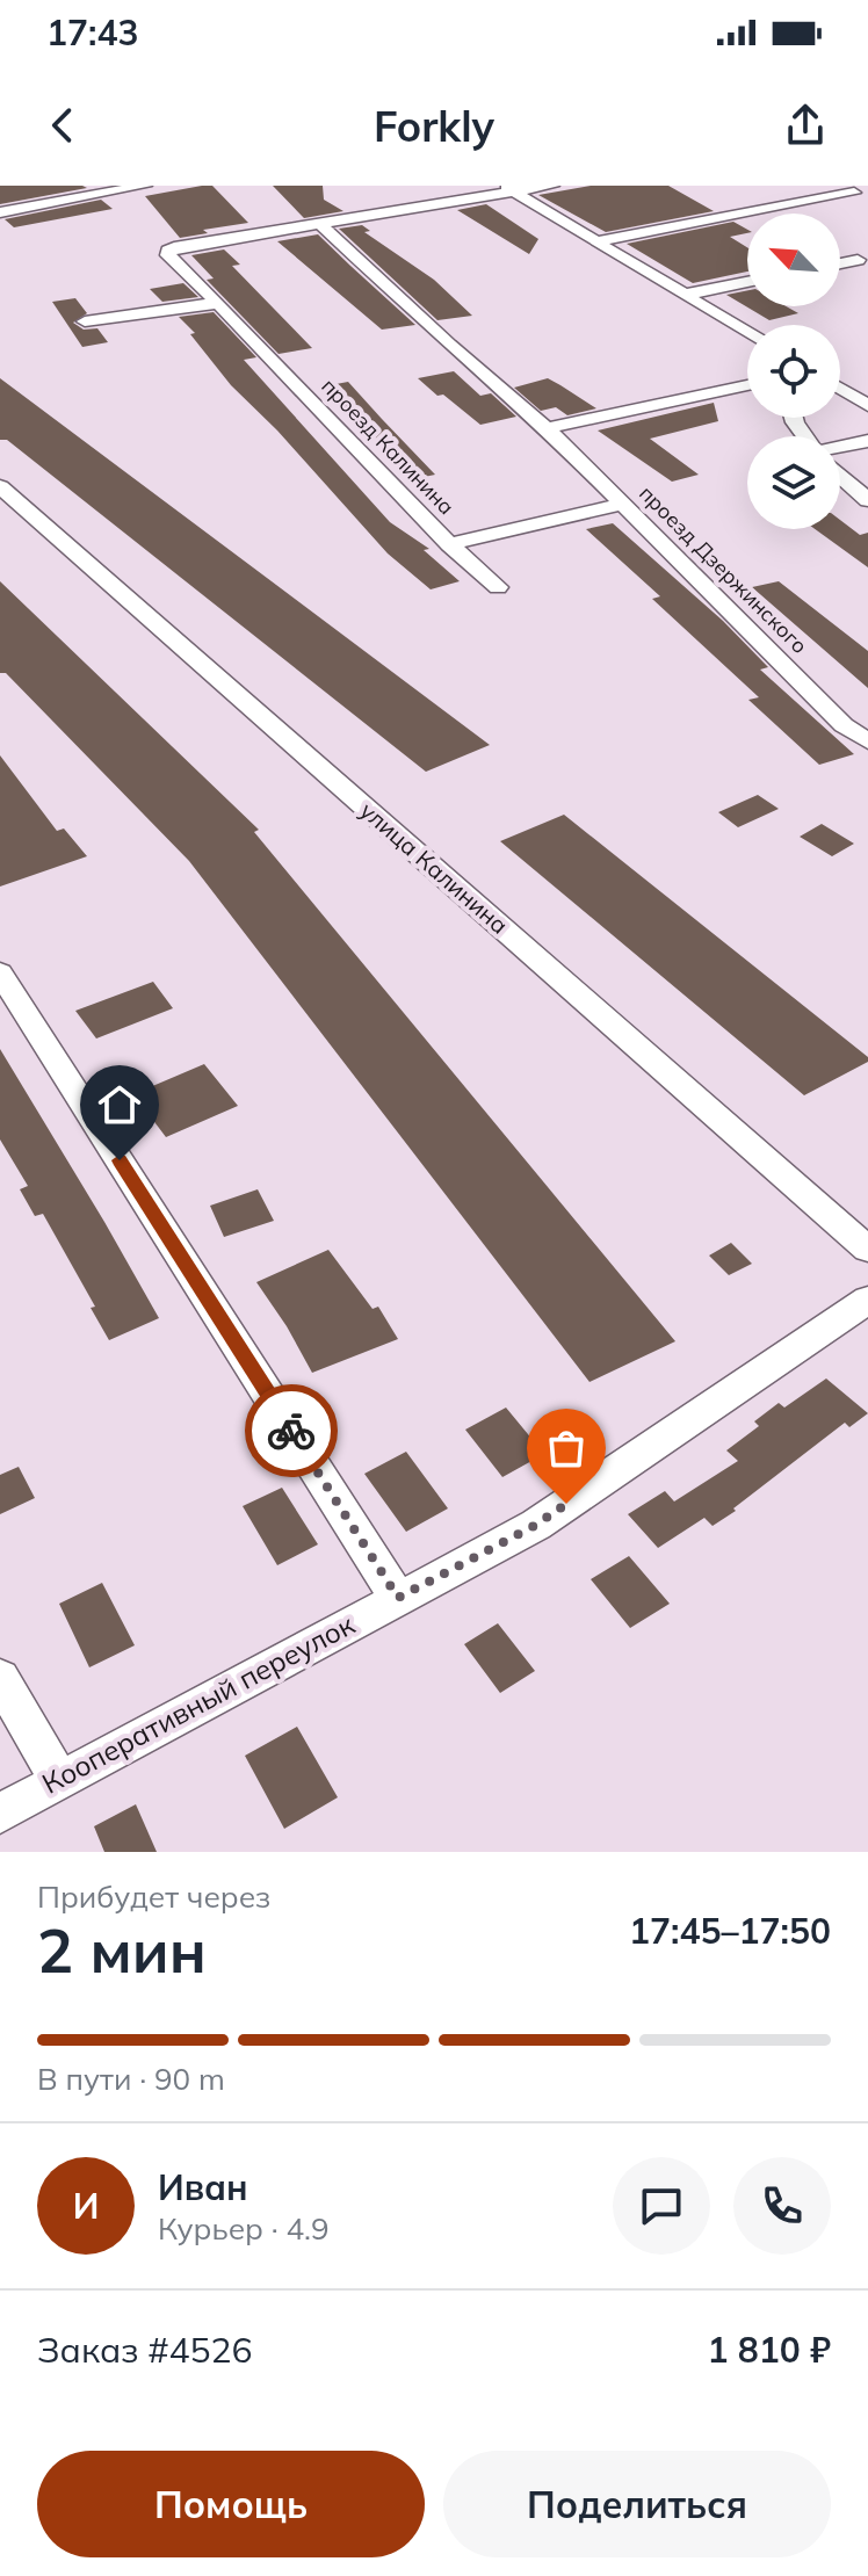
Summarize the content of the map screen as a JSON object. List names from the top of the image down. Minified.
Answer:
{"streets":{"street":["проезд Калинина","проезд Дзержинского","улица Калинина","Кооперативный переулок"]},"crossings":[["проезд Калинина","проезд Дзержинского"]],"north":"top left","page":{"status":"17:43","header":"Forkly","heading":["2 мин","Прибудет через","17:45–17:50"],"panel":["Иван","Курьер · 4.9","Заказ #4526","1 810 ₽"],"bar":"В пути · 90 m","round":"И","buttons":["Помощь","Поделиться"]}}
